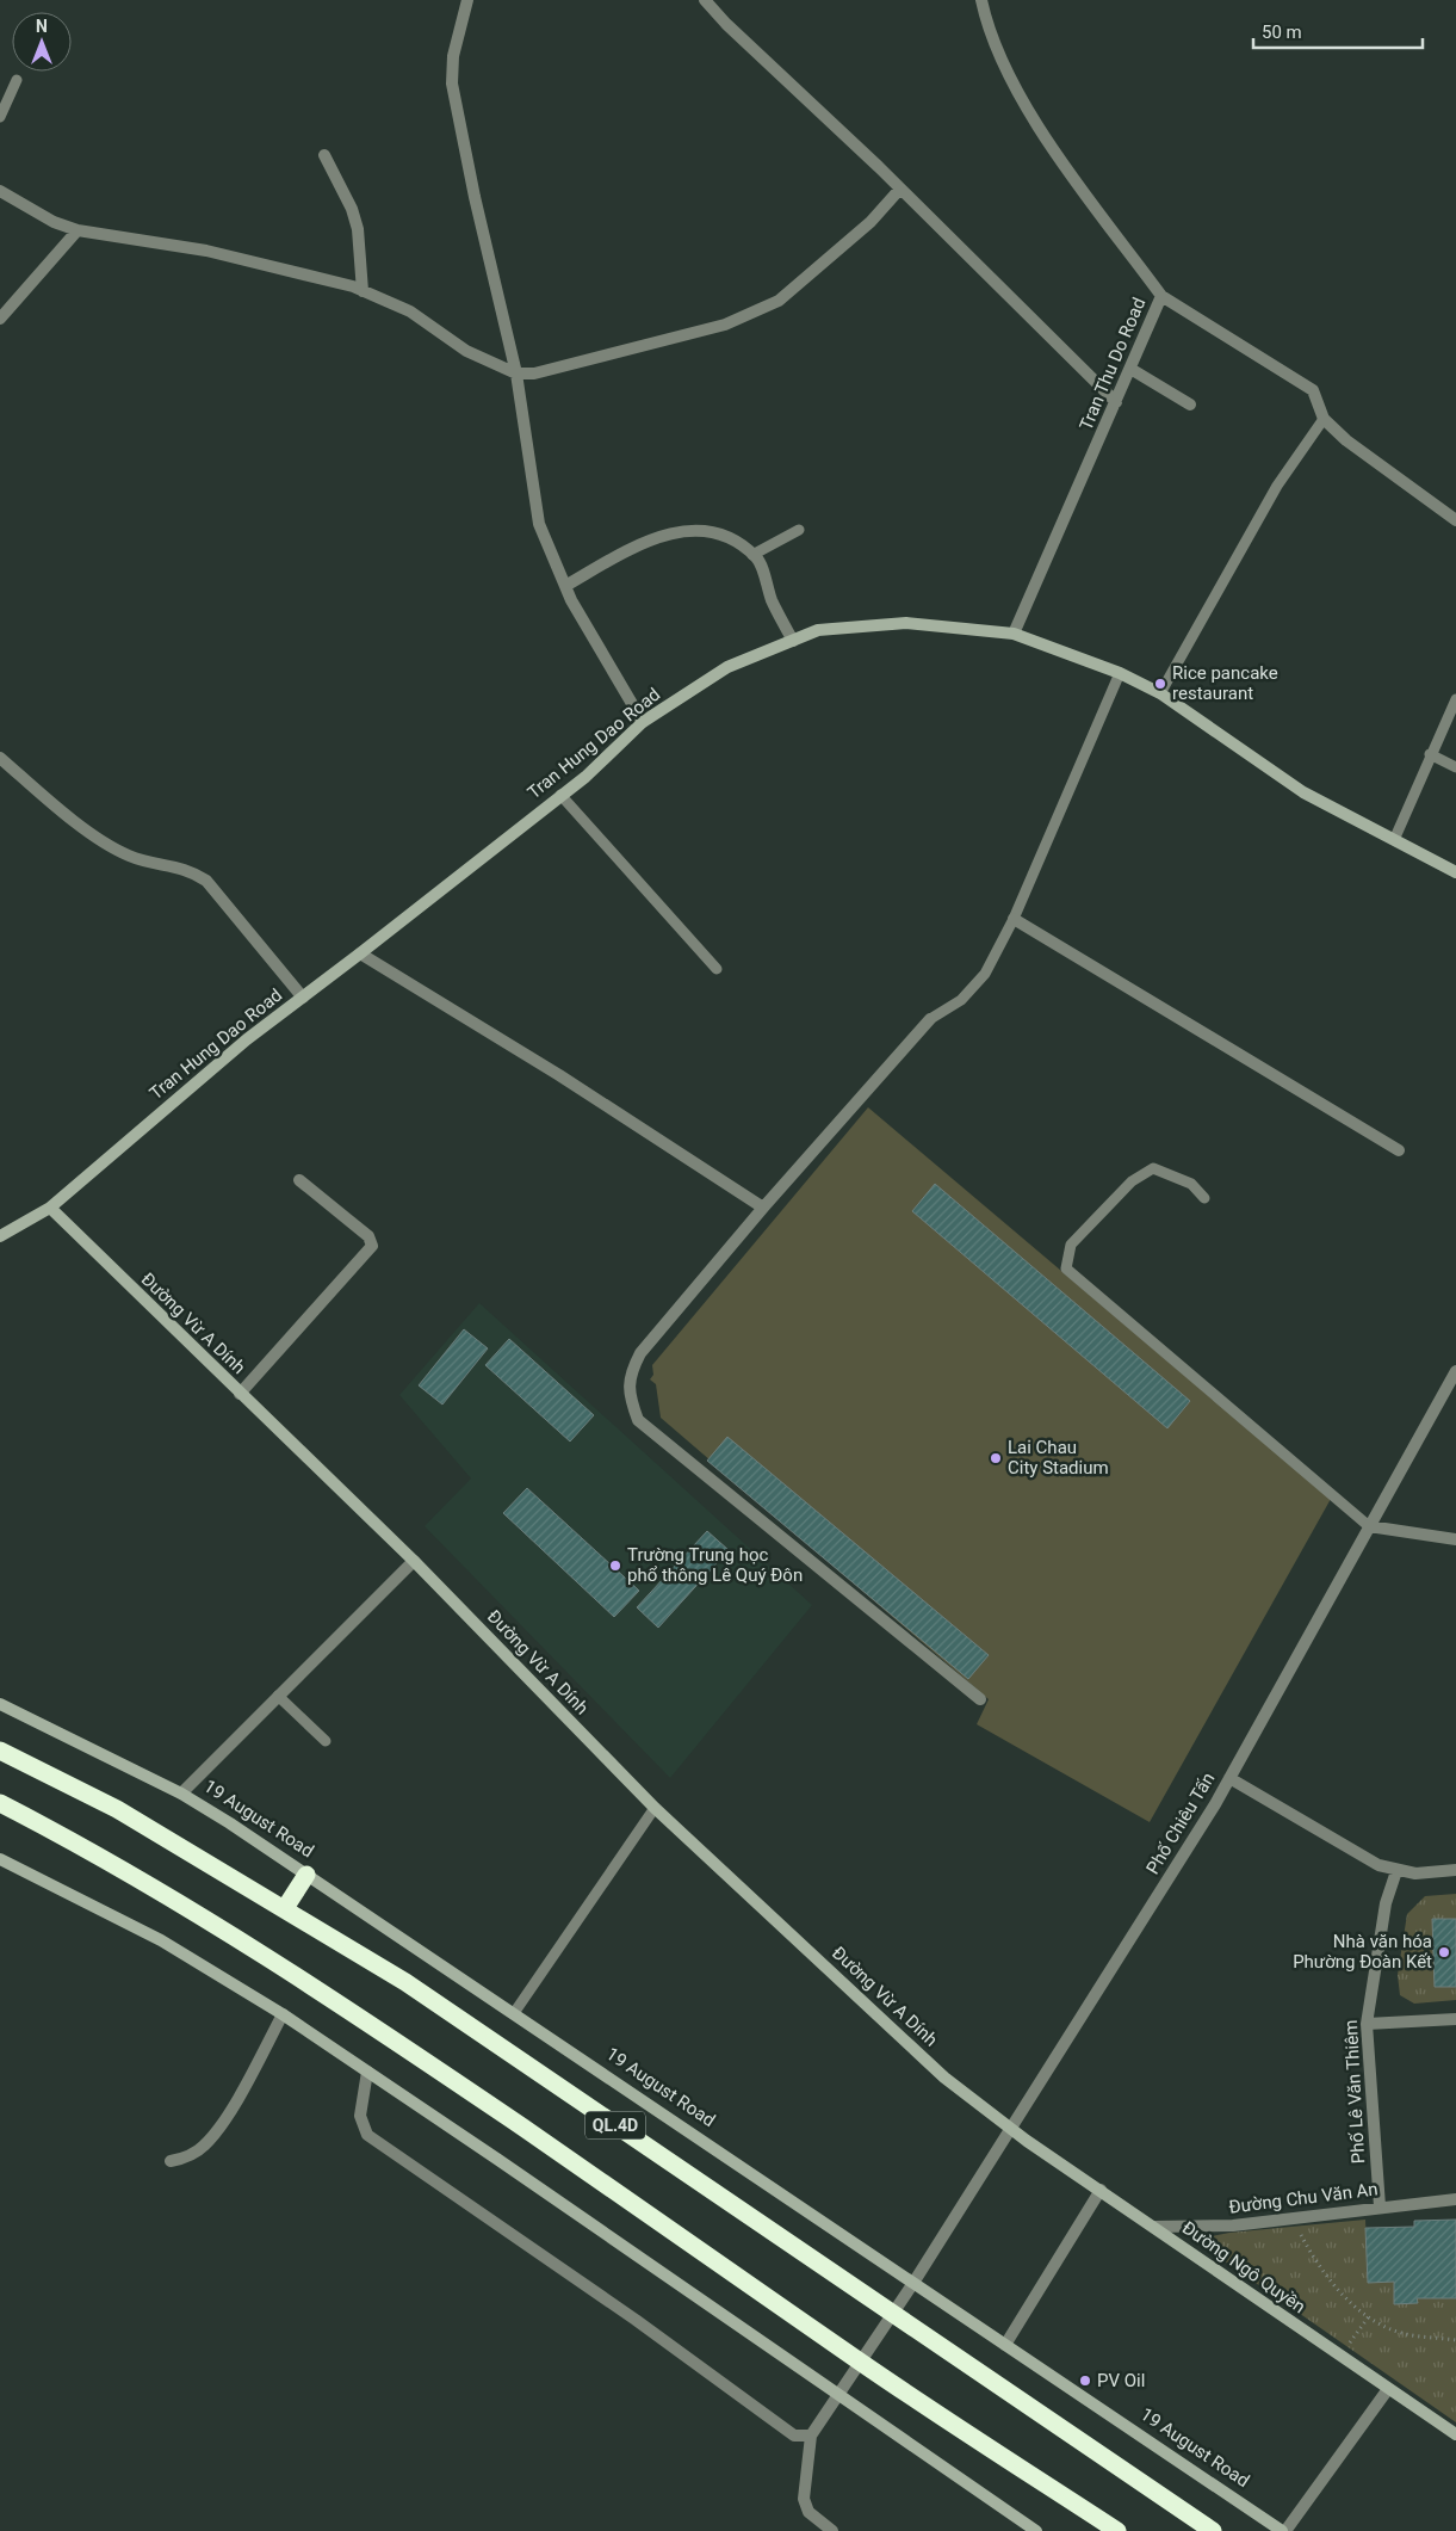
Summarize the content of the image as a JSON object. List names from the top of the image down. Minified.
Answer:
{"streets":{"highway":["QL.4D"],"street":["Tran Thu Do Road","Tran Hung Dao Road","Đường Vừ A Dính","19 August Road","Phố Chiêu Tấn","Phố Lê Văn Thiêm","Đường Chu Văn An","Đường Ngô Quyền"]},"crossings":[["Tran Thu Do Road","Tran Hung Dao Road"],["Tran Hung Dao Road","Đường Vừ A Dính"],["Đường Vừ A Dính","Phố Chiêu Tấn"],["Đường Vừ A Dính","Đường Ngô Quyền"],["19 August Road","Phố Chiêu Tấn"],["Phố Chiêu Tấn","QL.4D"],["Phố Chiêu Tấn","Đường Ngô Quyền"],["Phố Lê Văn Thiêm","Đường Chu Văn An"],["Đường Chu Văn An","Đường Ngô Quyền"]],"places":["Rice pancake restaurant","Lai Chau City Stadium","Trường Trung học phổ thông Lê Quý Đôn","Nhà văn hóa Phường Đoàn Kết","PV Oil"],"scale_bar":"50 m","north":"top"}
